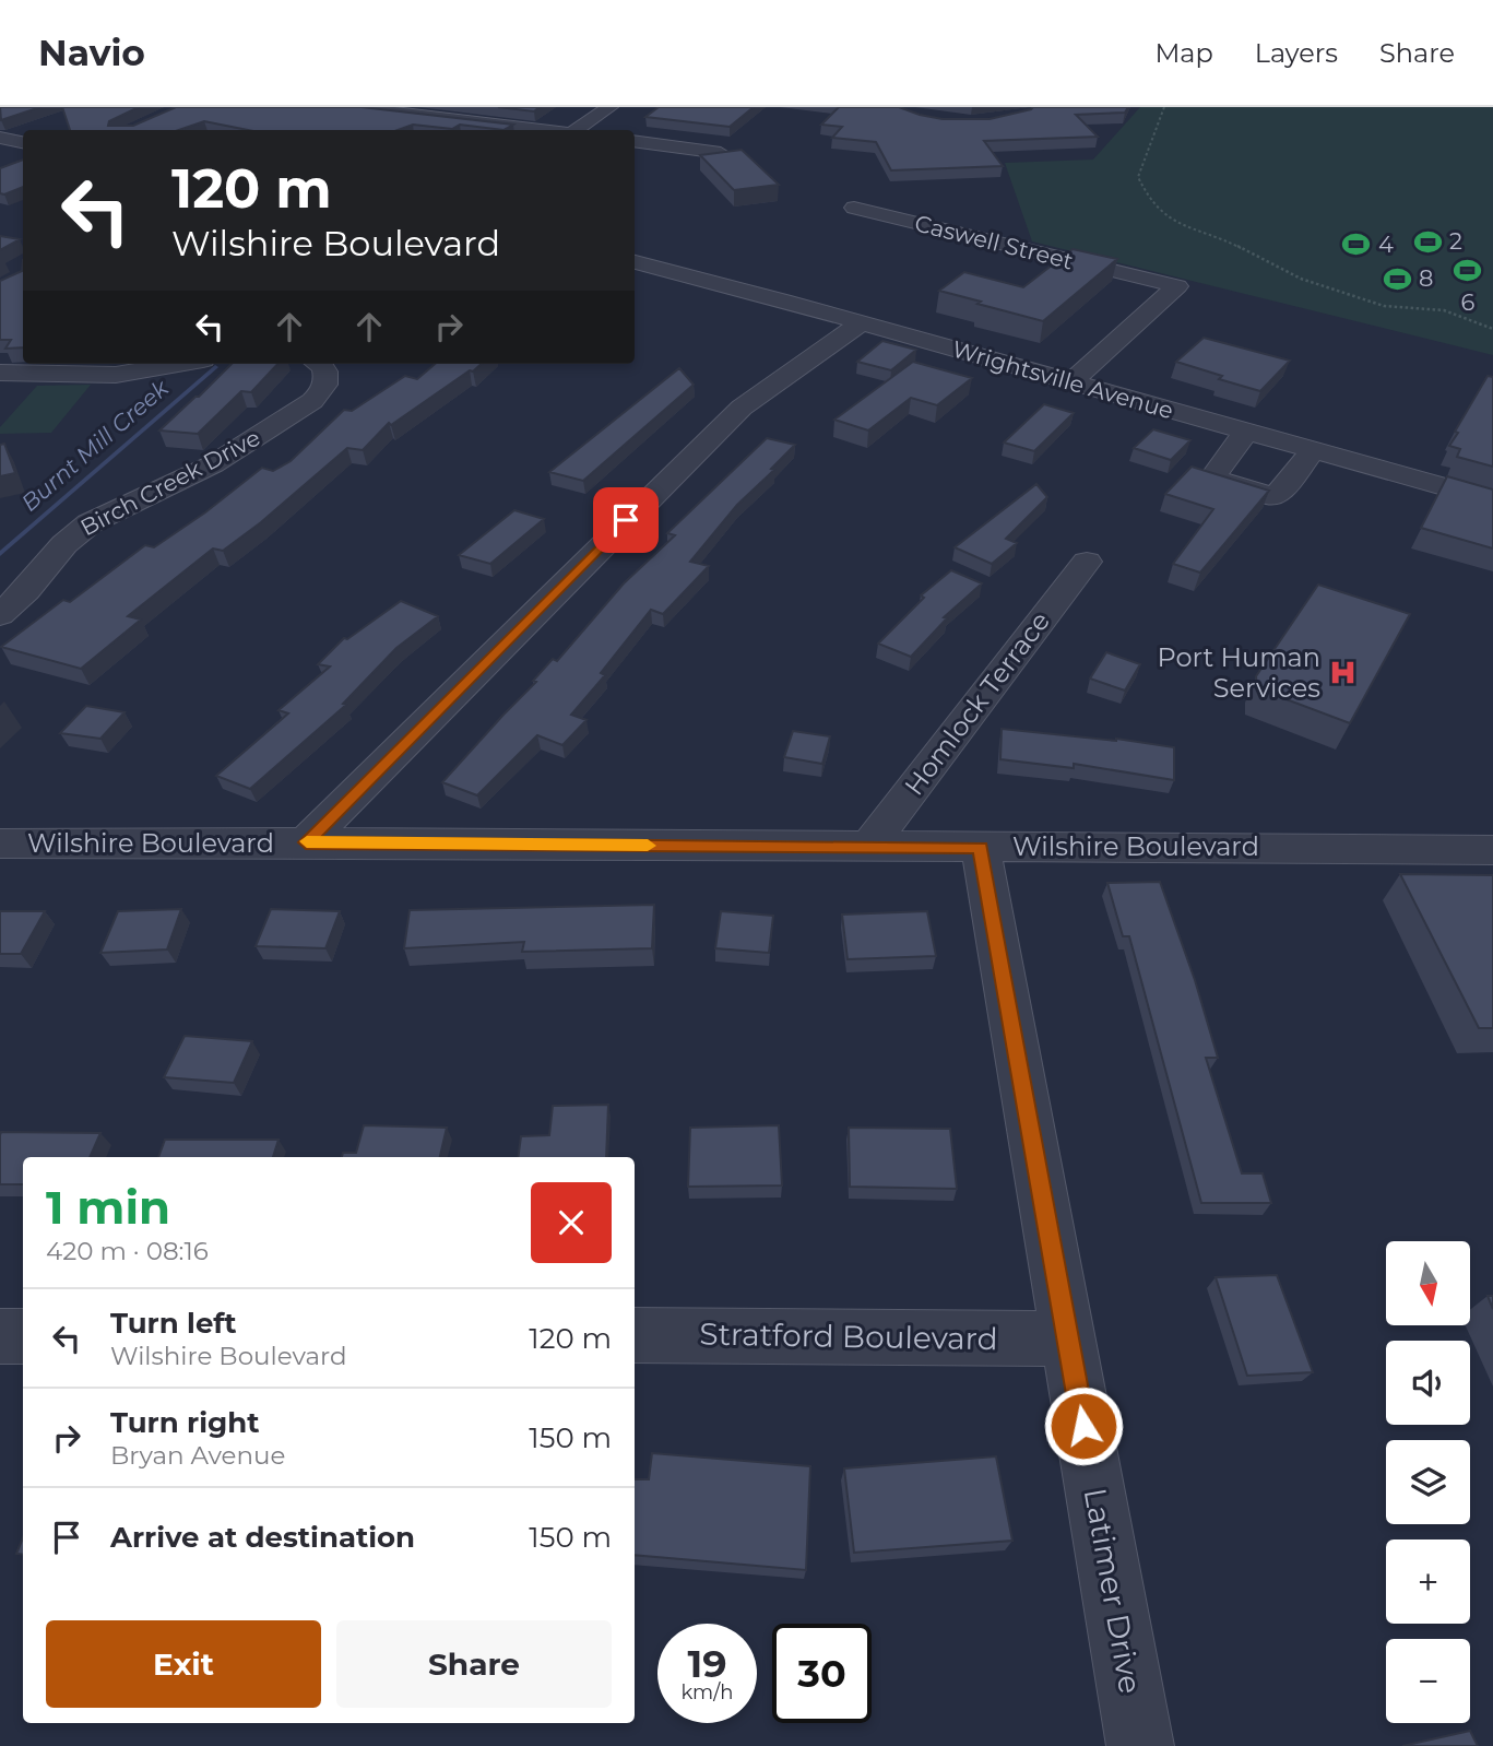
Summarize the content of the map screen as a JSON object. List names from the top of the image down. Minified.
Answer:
{"streets":{"street":["Caswell Street","Wrightsville Avenue","Birch Creek Drive","Homlock Terrace","Wilshire Boulevard","Stratford Boulevard","Latimer Drive"]},"crossings":[["Caswell Street","Wrightsville Avenue"],["Homlock Terrace","Wilshire Boulevard"],["Wilshire Boulevard","Latimer Drive"],["Stratford Boulevard","Latimer Drive"]],"water":["Burnt Mill Creek"],"places":{"sports":["2","4","6","8"],"hospital":["Port Human Services"]},"north":"bottom","page":{"header":"Navio","nav":["Map","Layers","Share"],"turn":["120 m","Wilshire Boulevard"],"heading":["1 min","420 m · 08:16"],"map_buttons":["+","−"],"list":[{"name":"Turn left","note":"Wilshire Boulevard","value":"120 m"},{"name":"Turn right","note":"Bryan Avenue","value":"150 m"},{"name":"Arrive at destination","value":"150 m"}],"buttons":["Exit","Share"],"speed":"19 km/h","limit":"30"}}
